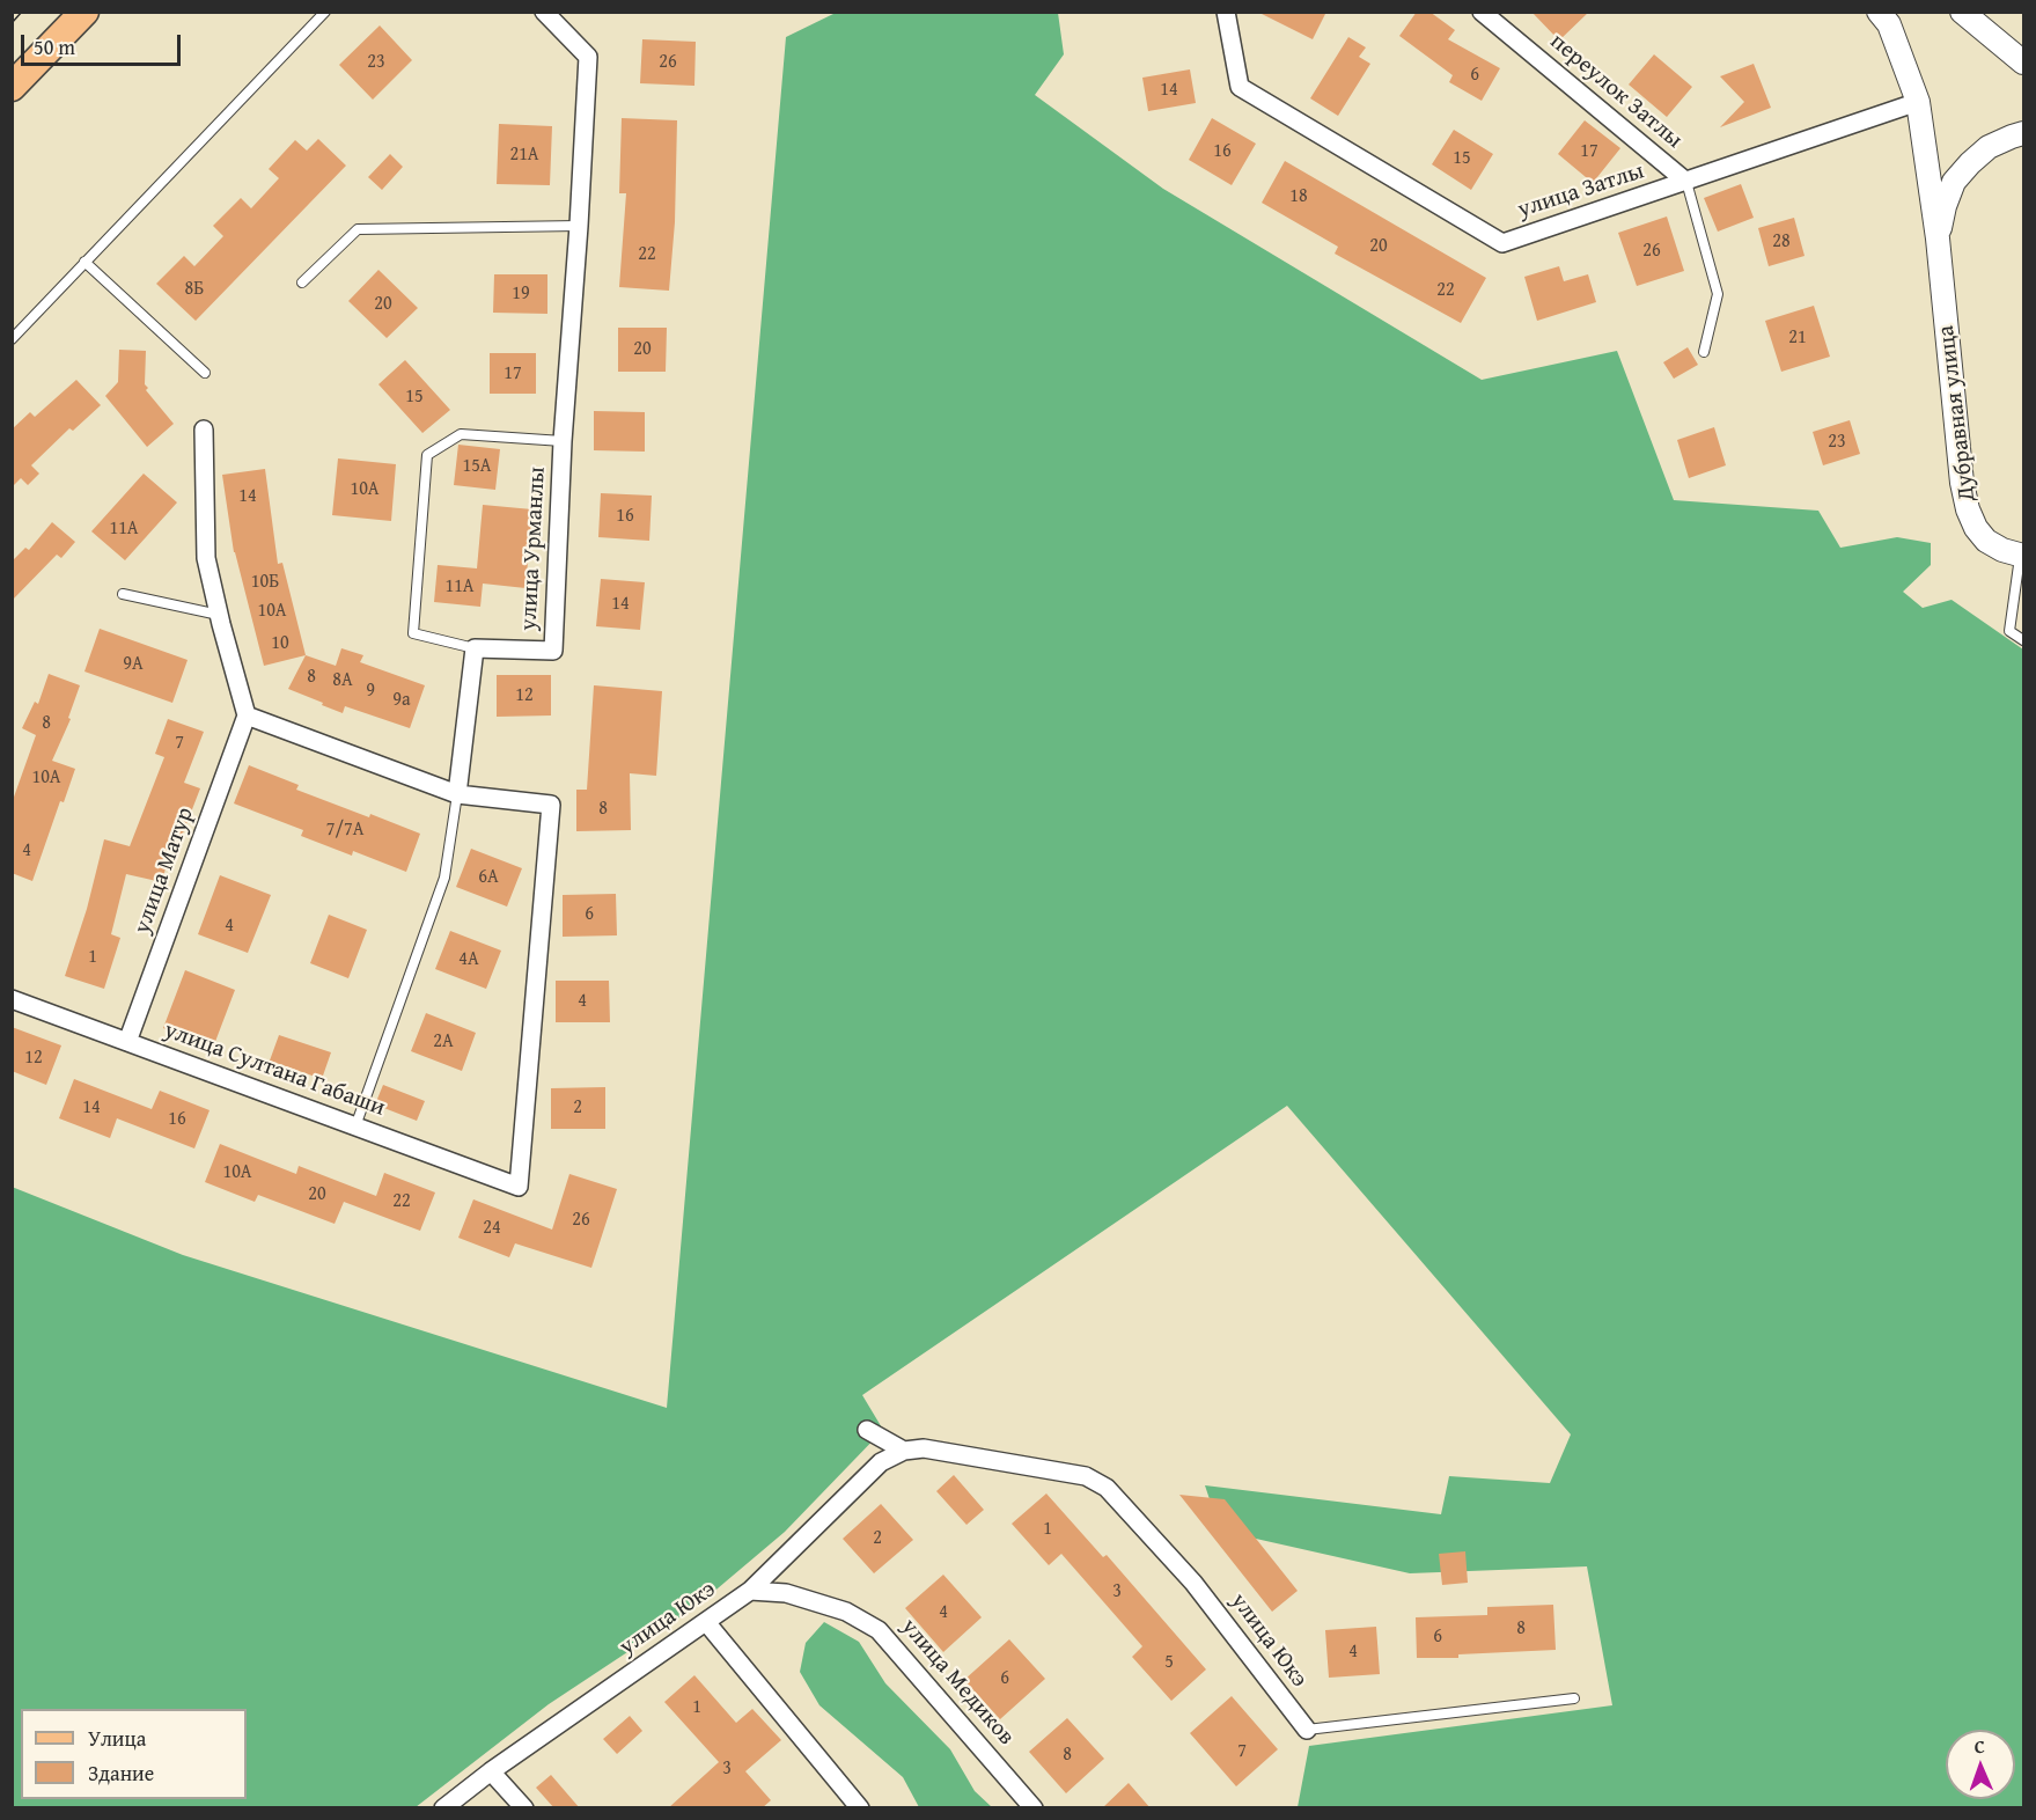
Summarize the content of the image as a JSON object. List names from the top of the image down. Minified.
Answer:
{"streets":{"street":["переулок Затлы","улица Затлы","Дубравная улица","улица Урманлы","улица Матур","улица Султана Габаши","улица Юкэ","улица Медиков"]},"crossings":[["переулок Затлы","улица Затлы"],["улица Затлы","Дубравная улица"],["улица Матур","улица Султана Габаши"],["улица Юкэ","улица Медиков"]],"house_numbers":["23","26","6","14","16","17","21А","15","18","28","20","26","22","8Б","22","19","20","21","20","17","15","23","15А","10А","14","16","11А","10Б","11А","14","10А","10","9А","8","8А","9","12","9а","8","7","10А","8","7/7А","4","6А","6","4","1","4А","4","2А","12","14","2","16","10А","20","22","26","24","1","2","3","4","8","6","4","5","6","1","7","8","3"],"legend":["Улица","Здание"],"scale_bar":"50 m","north":"top"}
